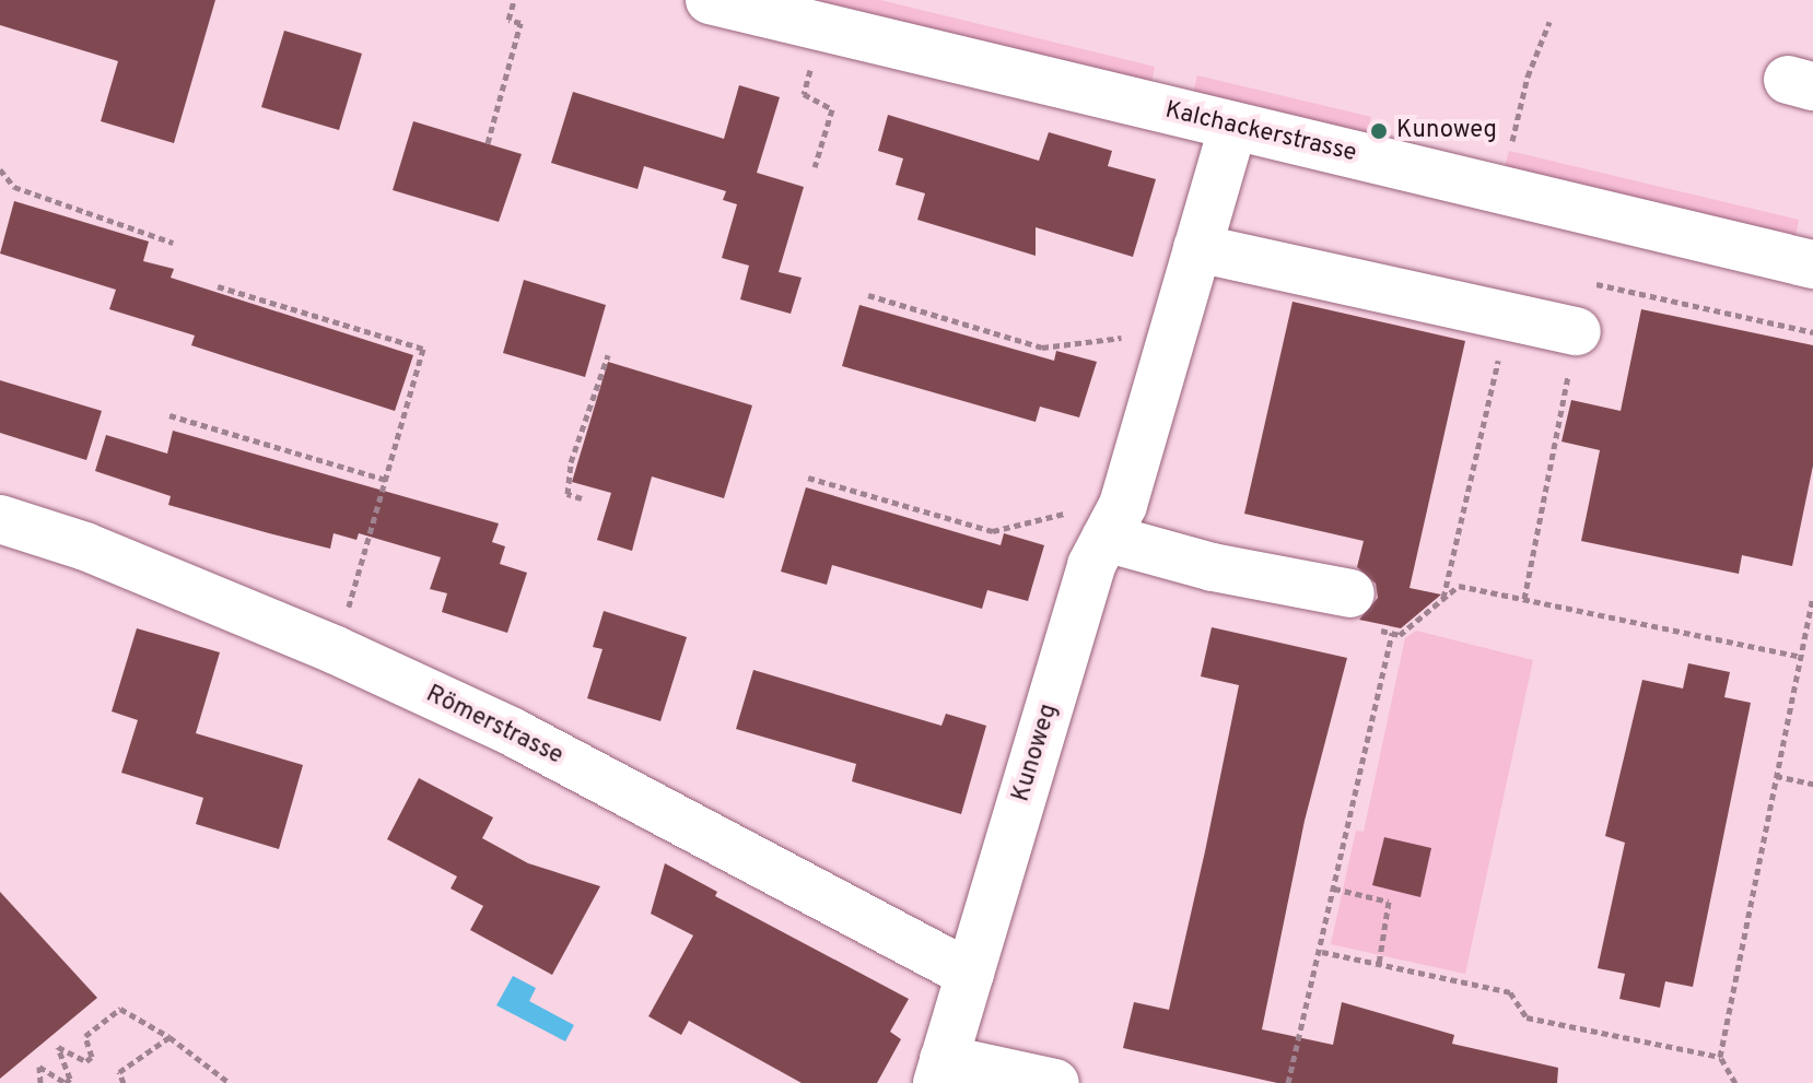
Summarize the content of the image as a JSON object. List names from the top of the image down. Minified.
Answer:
{"streets":{"street":["Kalchackerstrasse","Römerstrasse","Kunoweg"]},"crossings":[["Kalchackerstrasse","Kunoweg"],["Römerstrasse","Kunoweg"]],"places":["Kunoweg"]}
